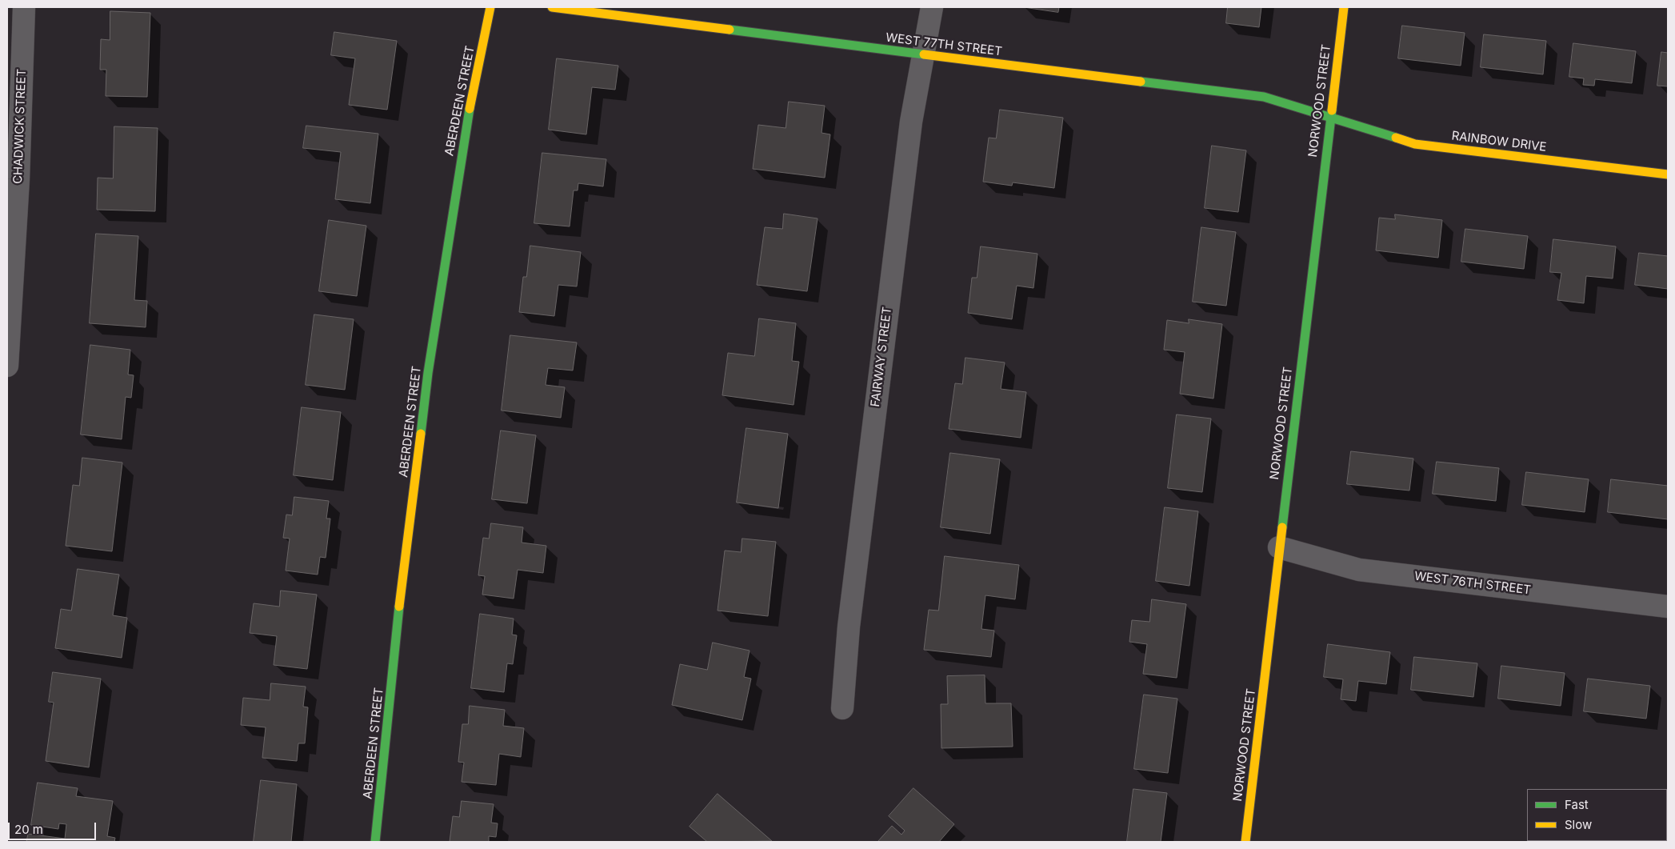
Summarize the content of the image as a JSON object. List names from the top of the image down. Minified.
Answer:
{"streets":{"street":["WEST 77TH STREET","ABERDEEN STREET","NORWOOD STREET","CHADWICK STREET","RAINBOW DRIVE","FAIRWAY STREET","WEST 76TH STREET"]},"crossings":[["WEST 77TH STREET","NORWOOD STREET"],["WEST 77TH STREET","RAINBOW DRIVE"],["WEST 77TH STREET","FAIRWAY STREET"],["NORWOOD STREET","RAINBOW DRIVE"],["NORWOOD STREET","WEST 76TH STREET"]],"legend":["Fast","Slow"],"scale_bar":"20 m"}
